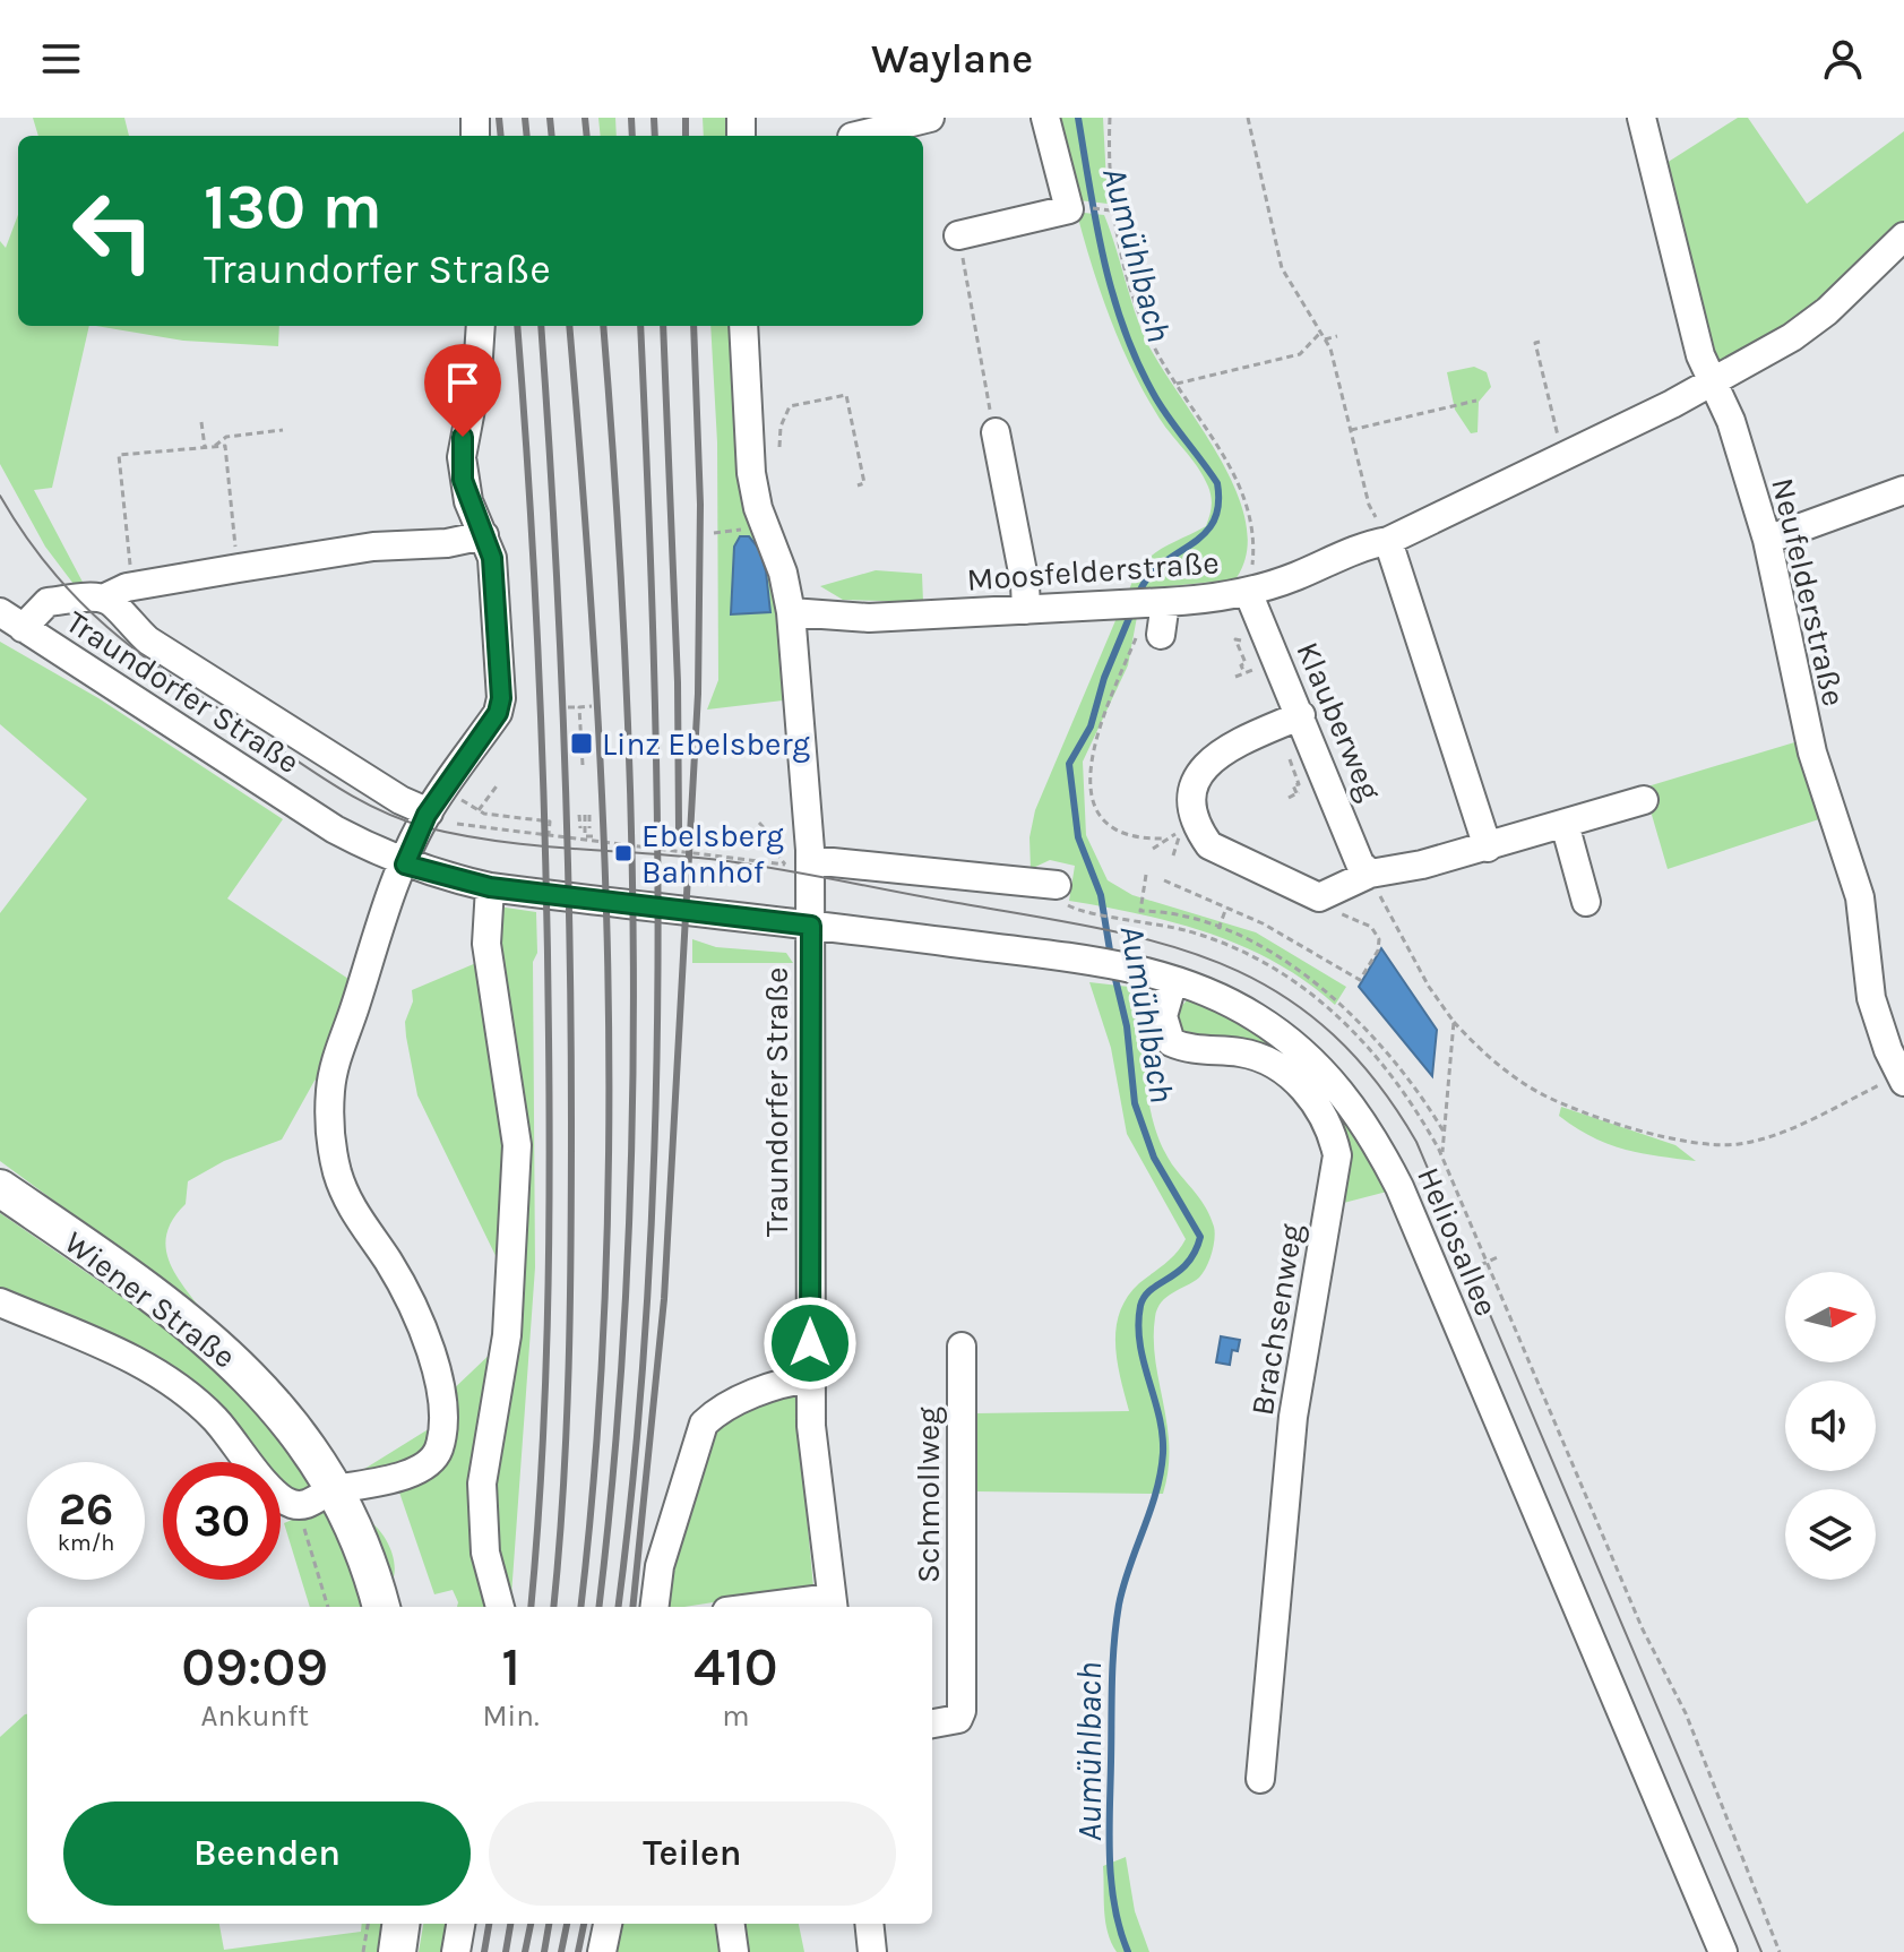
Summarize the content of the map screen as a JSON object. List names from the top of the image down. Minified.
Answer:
{"streets":{"main road":["Wiener Straße"],"street":["Moosfelderstraße","Neufelderstraße","Traundorfer Straße","Klauberweg","Heliosallee","Brachsenweg","Schmollweg"]},"crossings":[["Moosfelderstraße","Neufelderstraße"],["Moosfelderstraße","Klauberweg"],["Traundorfer Straße","Heliosallee"],["Heliosallee","Brachsenweg"]],"water":["Aumühlbach"],"places":{"transit":["Linz Ebelsberg","Ebelsberg Bahnhof"]},"north":"right","page":{"header":"Waylane","turn":["130 m","Traundorfer Straße"],"speed":"26 km/h","limit":"30","eta":["09:09","Ankunft","1","Min.","410","m"],"buttons":["Beenden","Teilen"]}}
